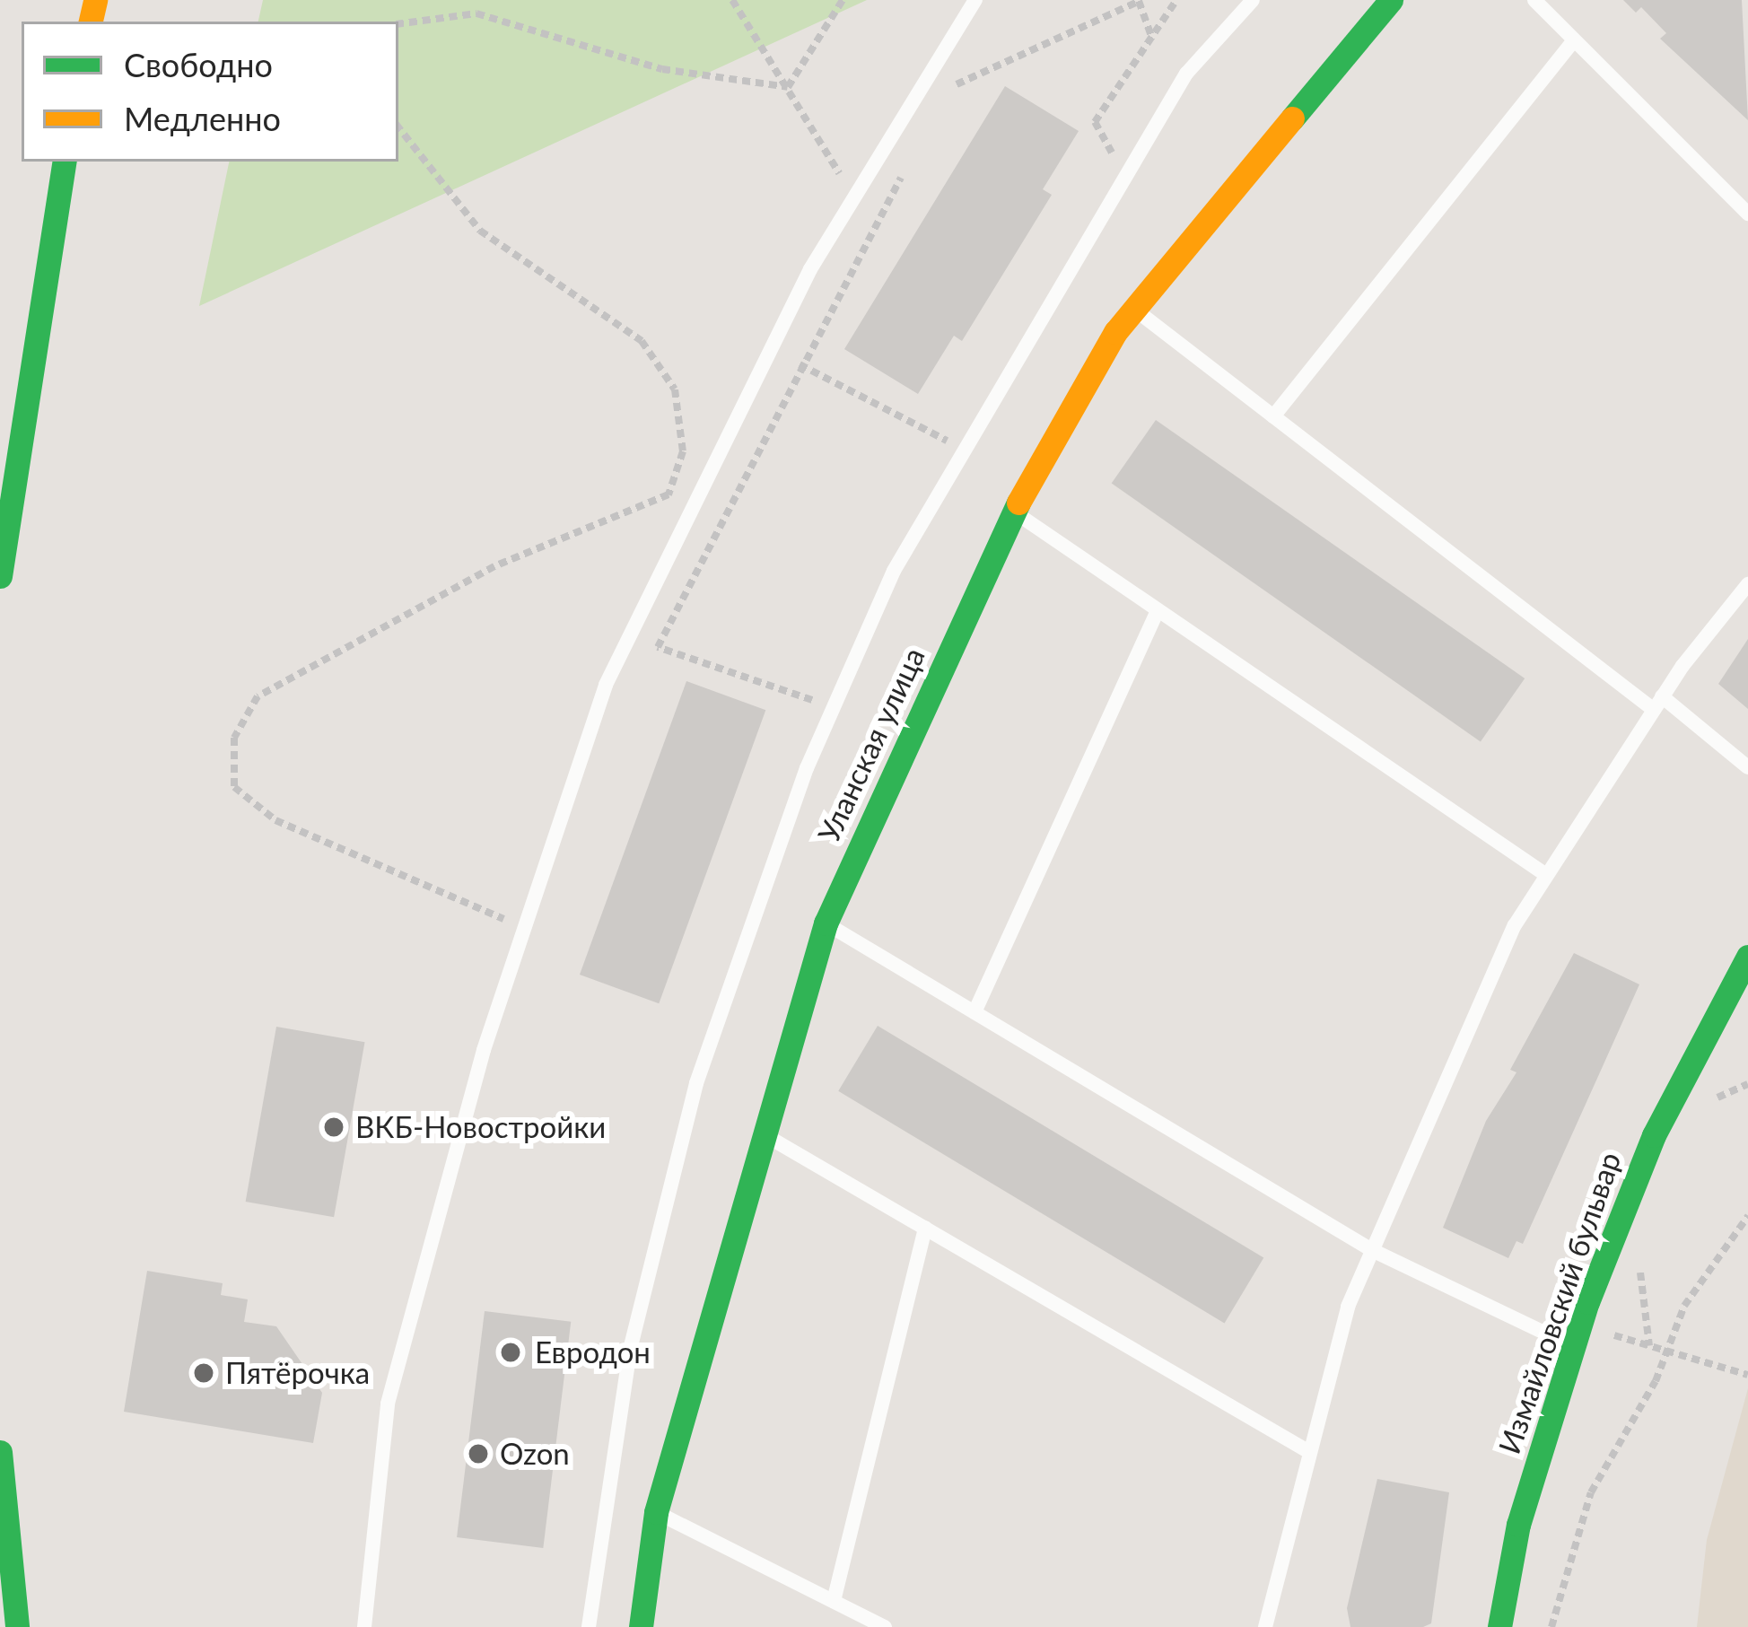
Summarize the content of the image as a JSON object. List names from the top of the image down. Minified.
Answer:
{"streets":{"street":["Уланская улица","Измайловский бульвар"]},"places":["ВКБ-Новостройки","Евродон","Пятёрочка","Ozon"],"legend":["Свободно","Медленно"]}
